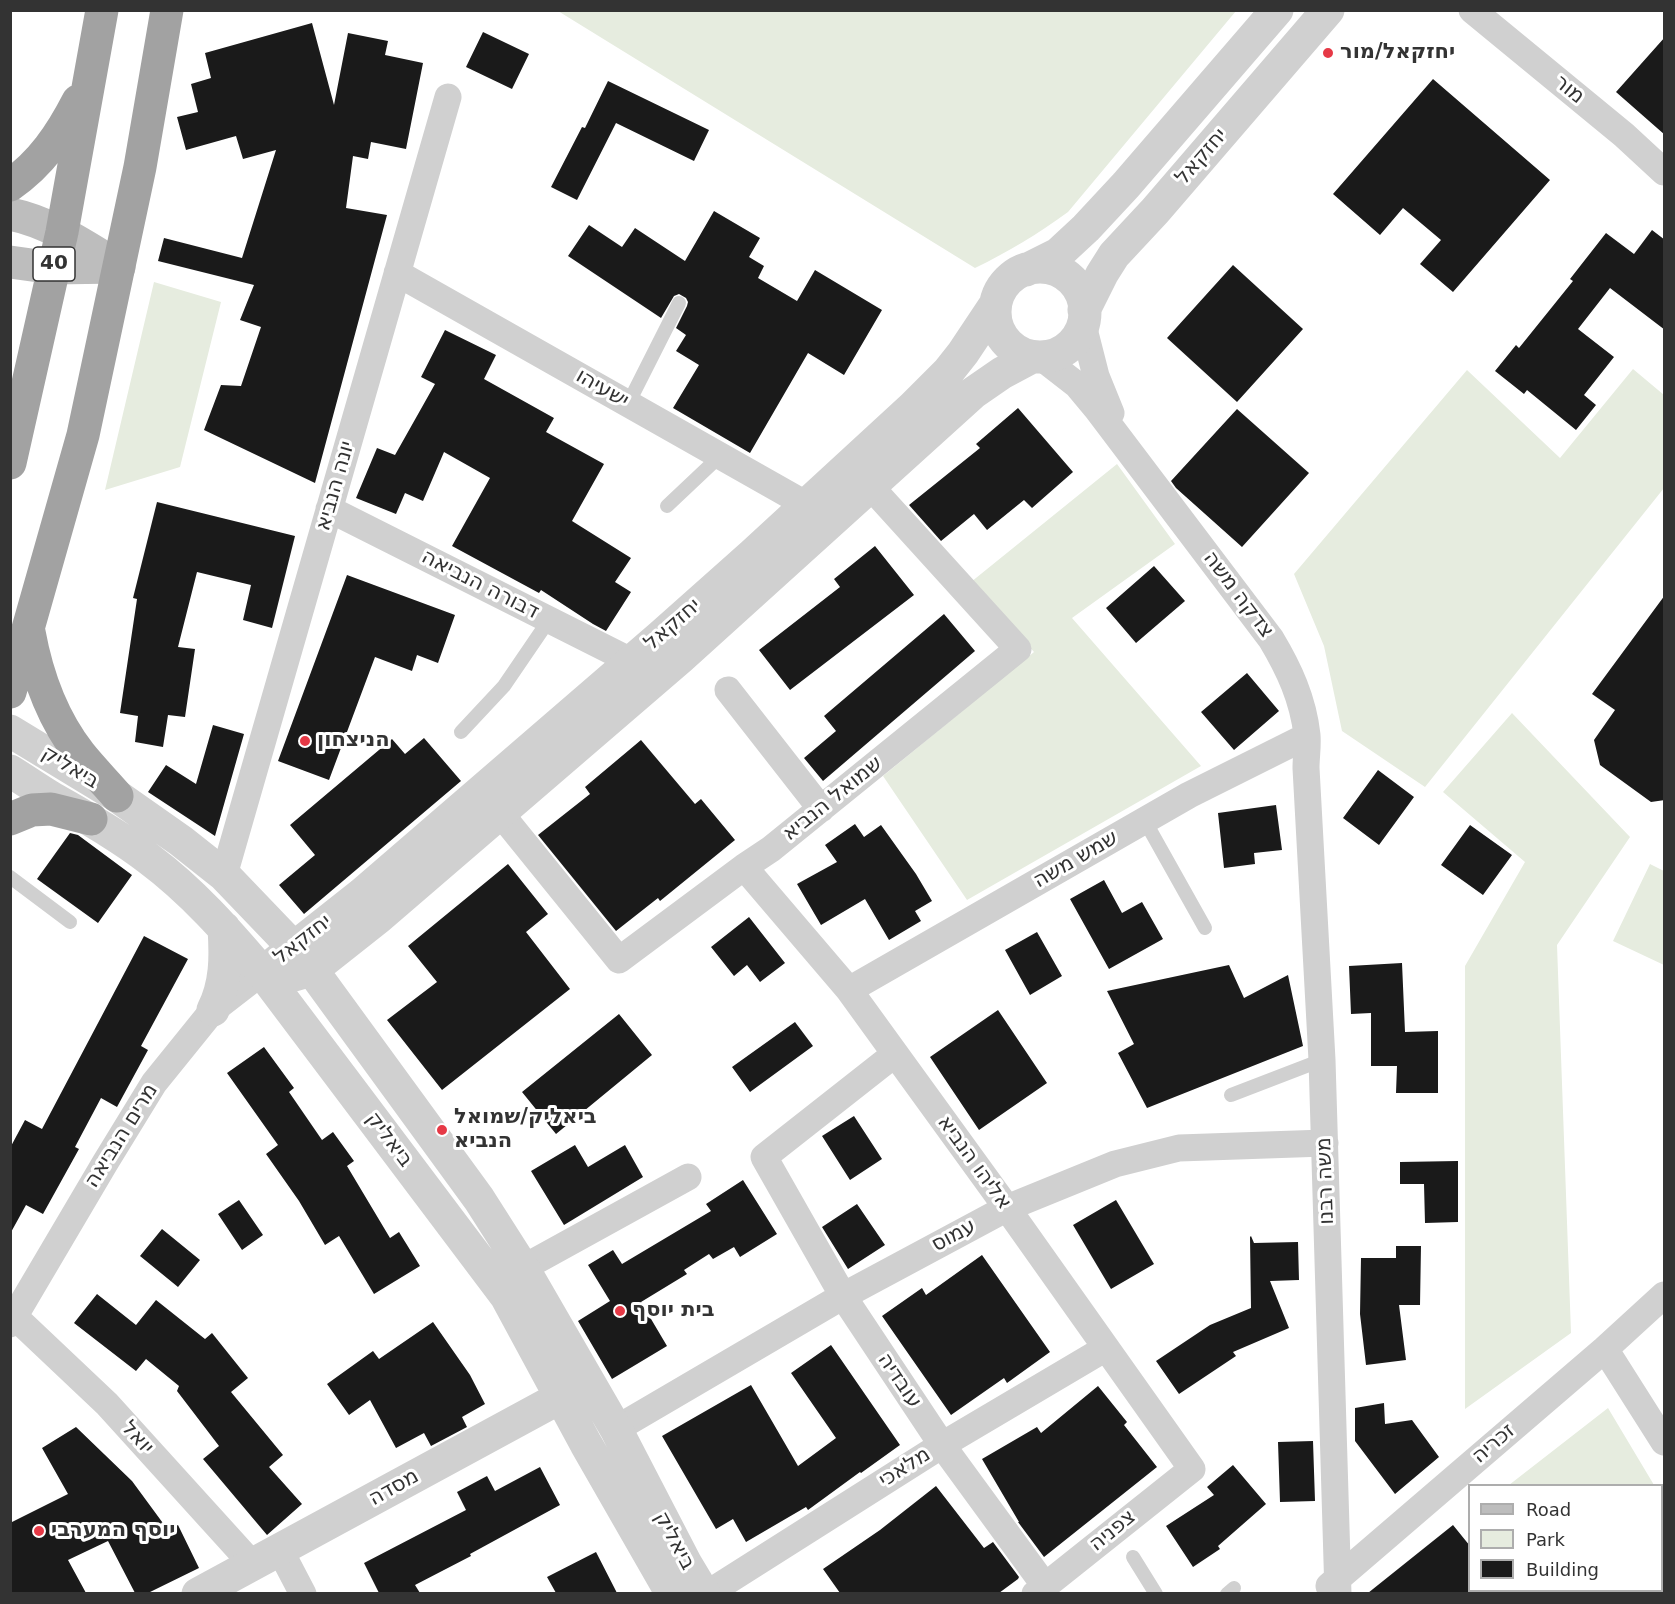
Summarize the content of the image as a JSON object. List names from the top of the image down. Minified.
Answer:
{"streets":{"highway":["40"],"street":["מור","יחזקאל","ישעיהו","יונה הנביא","דבורה הנביאה","צדקה משה","ביאליק","שמואל הנביא","שמש משה","מרים הנביאה","אליהו הנביא","משה רבנו","עמוס","עובדיה","יואל","זכריה","מלאכי","מסדה","צפניה"]},"crossings":[["יחזקאל","ישעיהו"],["יחזקאל","דבורה הנביאה"],["יחזקאל","צדקה משה"],["יחזקאל","ביאליק"],["יחזקאל","שמואל הנביא"],["יחזקאל","מרים הנביאה"],["ישעיהו","יונה הנביא"],["יונה הנביא","דבורה הנביאה"],["יונה הנביא","ביאליק"],["צדקה משה","שמש משה"],["צדקה משה","משה רבנו"],["ביאליק","מרים הנביאה"],["ביאליק","עמוס"],["ביאליק","מלאכי"],["ביאליק","מסדה"],["שמואל הנביא","אליהו הנביא"],["שמש משה","אליהו הנביא"],["מרים הנביאה","יואל"],["אליהו הנביא","עמוס"],["אליהו הנביא","עובדיה"],["אליהו הנביא","מלאכי"],["אליהו הנביא","צפניה"],["משה רבנו","עמוס"],["משה רבנו","זכריה"],["עמוס","עובדיה"],["עובדיה","מלאכי"],["עובדיה","צפניה"],["יואל","מסדה"]],"places":["יחזקאל/מור","הניצחון","ביאליק/שמואל הנביא","בית יוסף","יוסף המערבי"],"legend":["Road","Park","Building"]}
